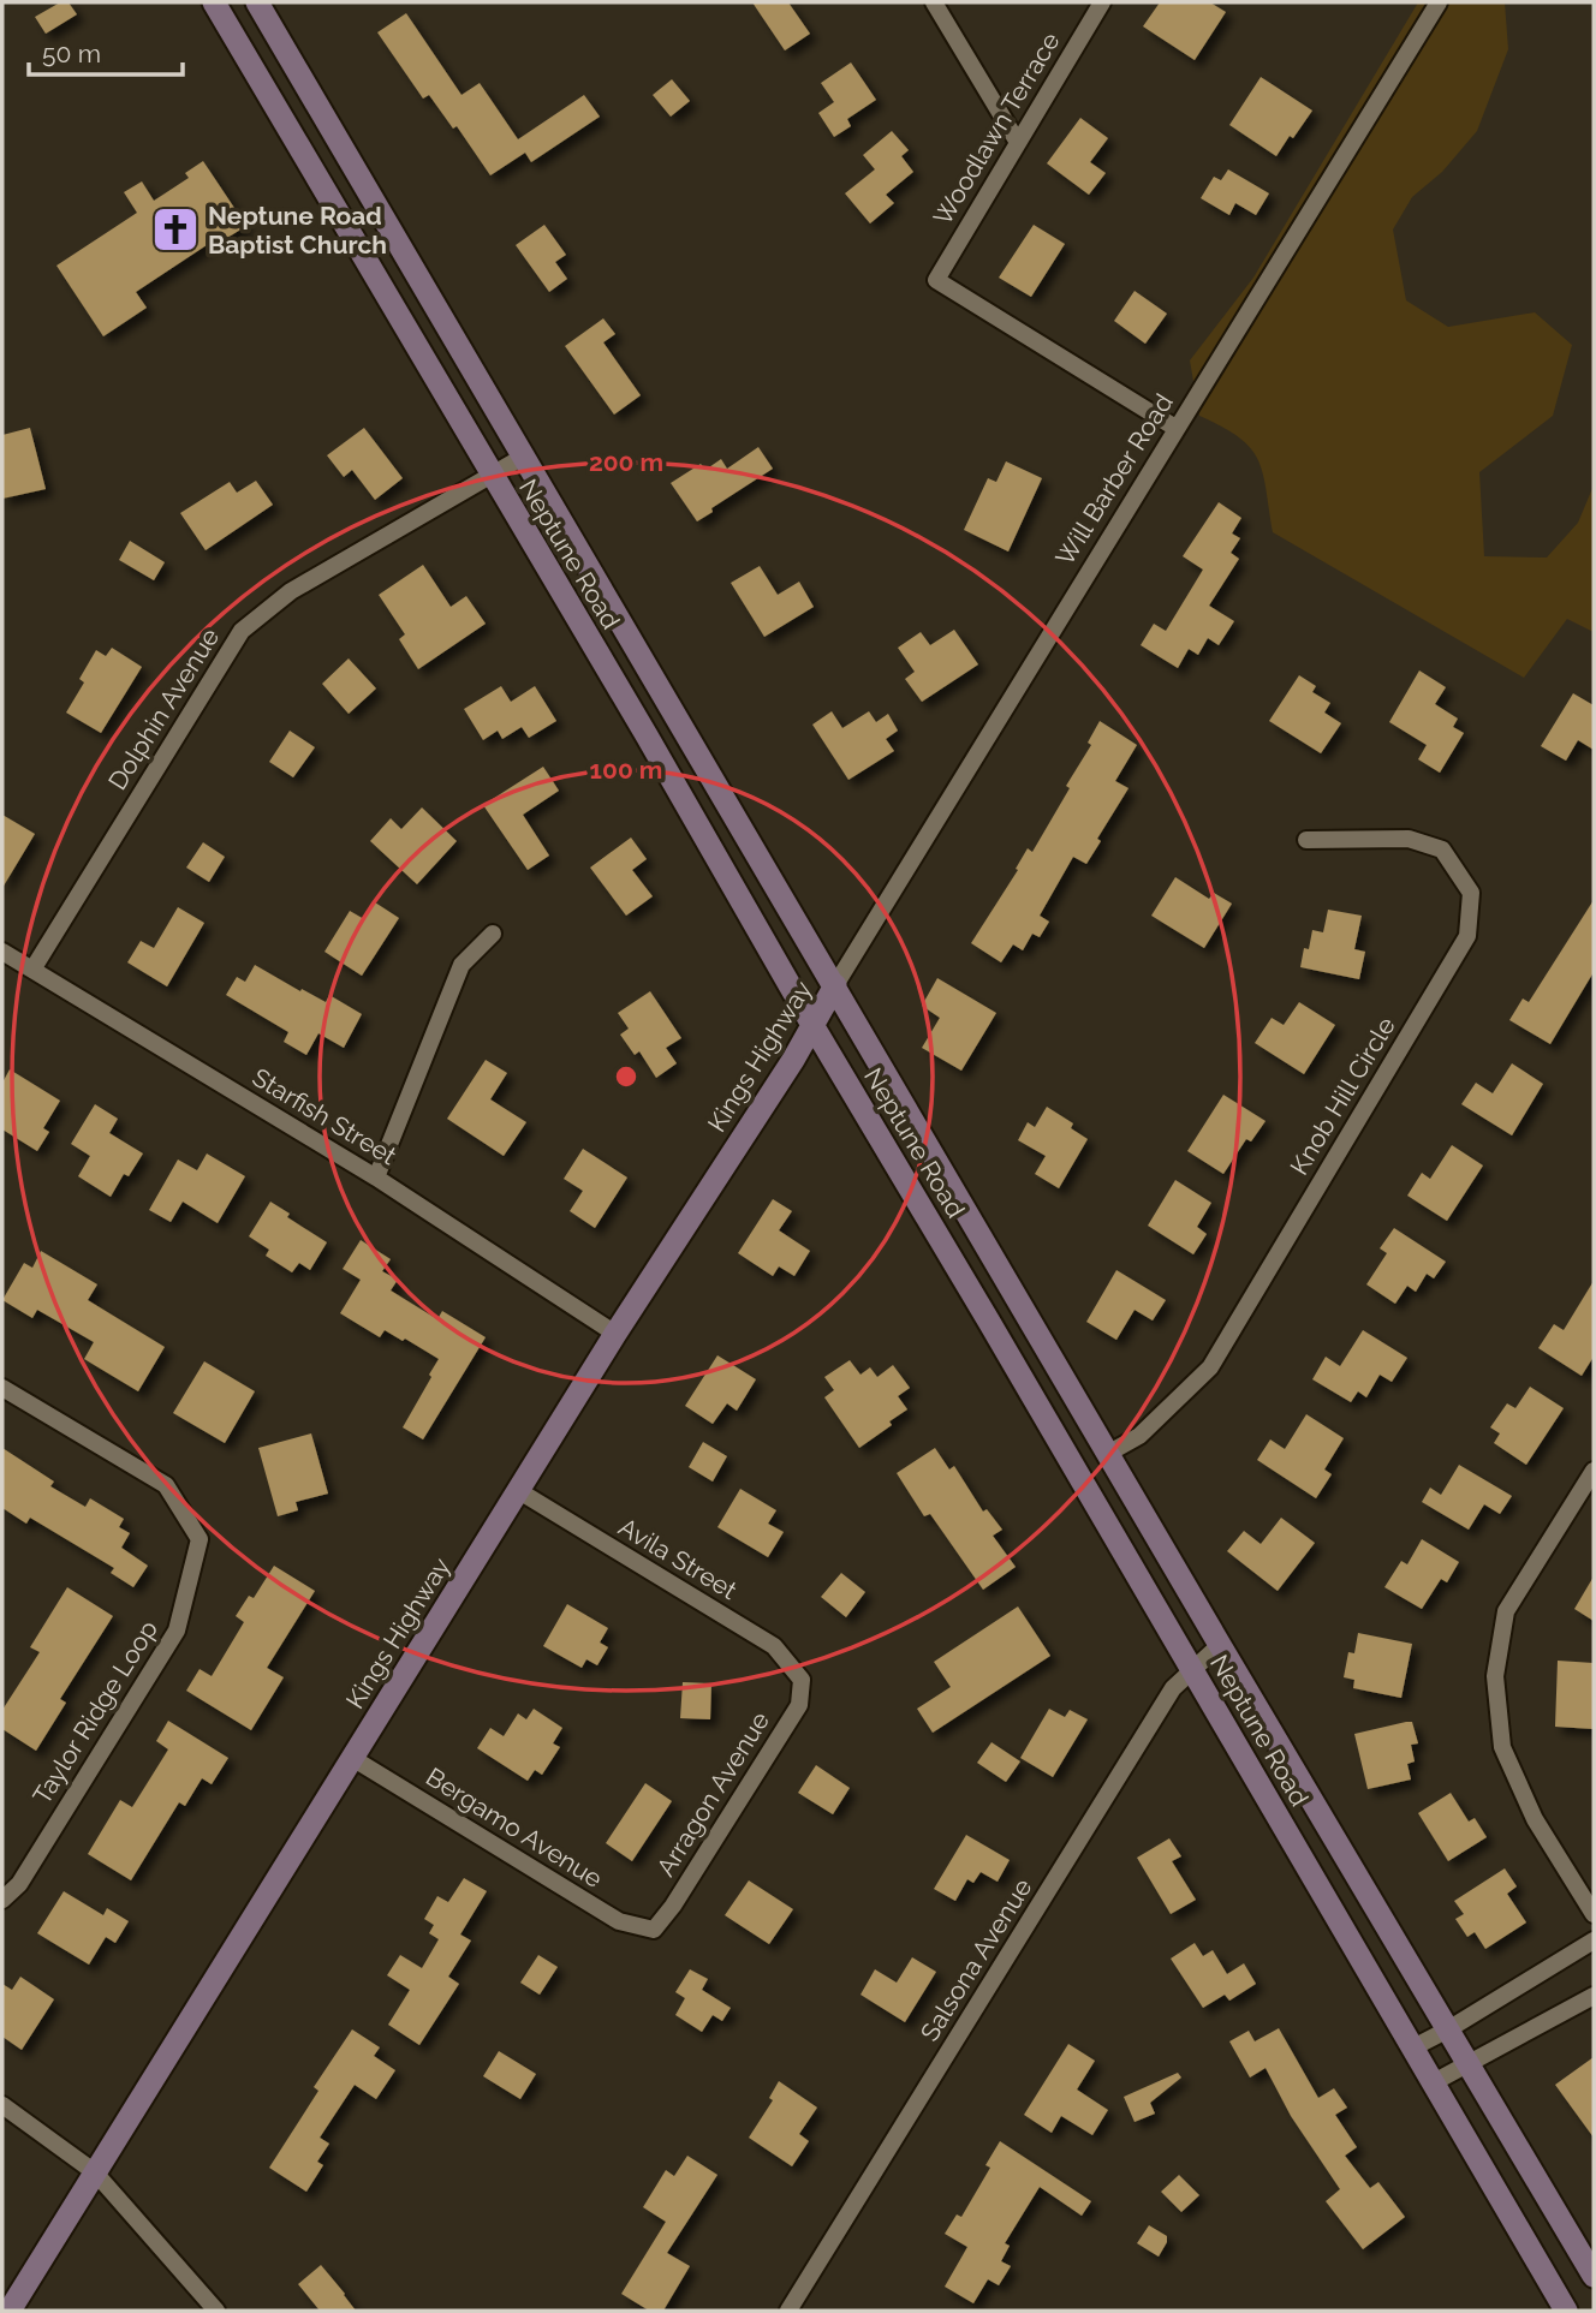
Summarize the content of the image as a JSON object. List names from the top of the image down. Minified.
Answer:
{"streets":{"main road":["Neptune Road","Kings Highway"],"street":["Woodlawn Terrace","Will Barber Road","Dolphin Avenue","Knob Hill Circle","Starfish Street","Avila Street","Taylor Ridge Loop","Arragon Avenue","Bergamo Avenue","Salsona Avenue"]},"crossings":[["Woodlawn Terrace","Will Barber Road"],["Will Barber Road","Neptune Road"],["Will Barber Road","Kings Highway"],["Neptune Road","Dolphin Avenue"],["Neptune Road","Kings Highway"],["Neptune Road","Knob Hill Circle"],["Neptune Road","Salsona Avenue"],["Dolphin Avenue","Starfish Street"],["Kings Highway","Starfish Street"],["Kings Highway","Avila Street"],["Kings Highway","Bergamo Avenue"],["Avila Street","Arragon Avenue"],["Arragon Avenue","Bergamo Avenue"]],"places":{"church":["Neptune Road Baptist Church"]},"scale_bar":"50 m","rings":["200 m","100 m"]}
